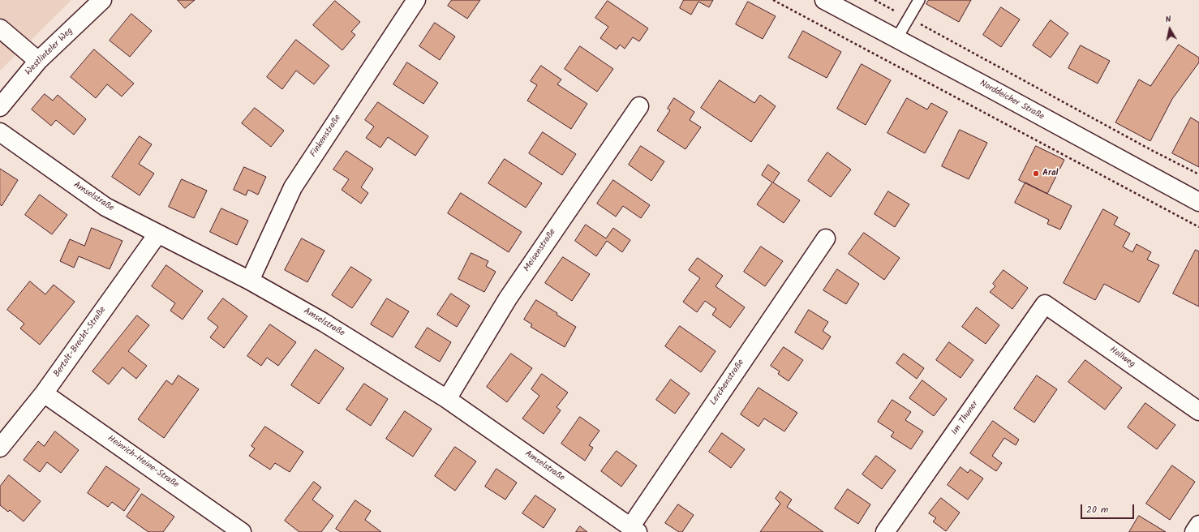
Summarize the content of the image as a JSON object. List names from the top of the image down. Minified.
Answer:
{"streets":{"street":["Westlinteler Weg","Norddeicher Straße","Finkenstraße","Amselstraße","Meisenstraße","Bertolt-Brecht-Straße","Hollweg","Lerchenstraße","Im Thuner","Heinrich-Heine-Straße"]},"crossings":[["Finkenstraße","Amselstraße"],["Amselstraße","Meisenstraße"],["Amselstraße","Bertolt-Brecht-Straße"],["Amselstraße","Lerchenstraße"],["Bertolt-Brecht-Straße","Heinrich-Heine-Straße"],["Hollweg","Im Thuner"]],"places":["Aral"],"scale_bar":"20 m","north":"top"}
